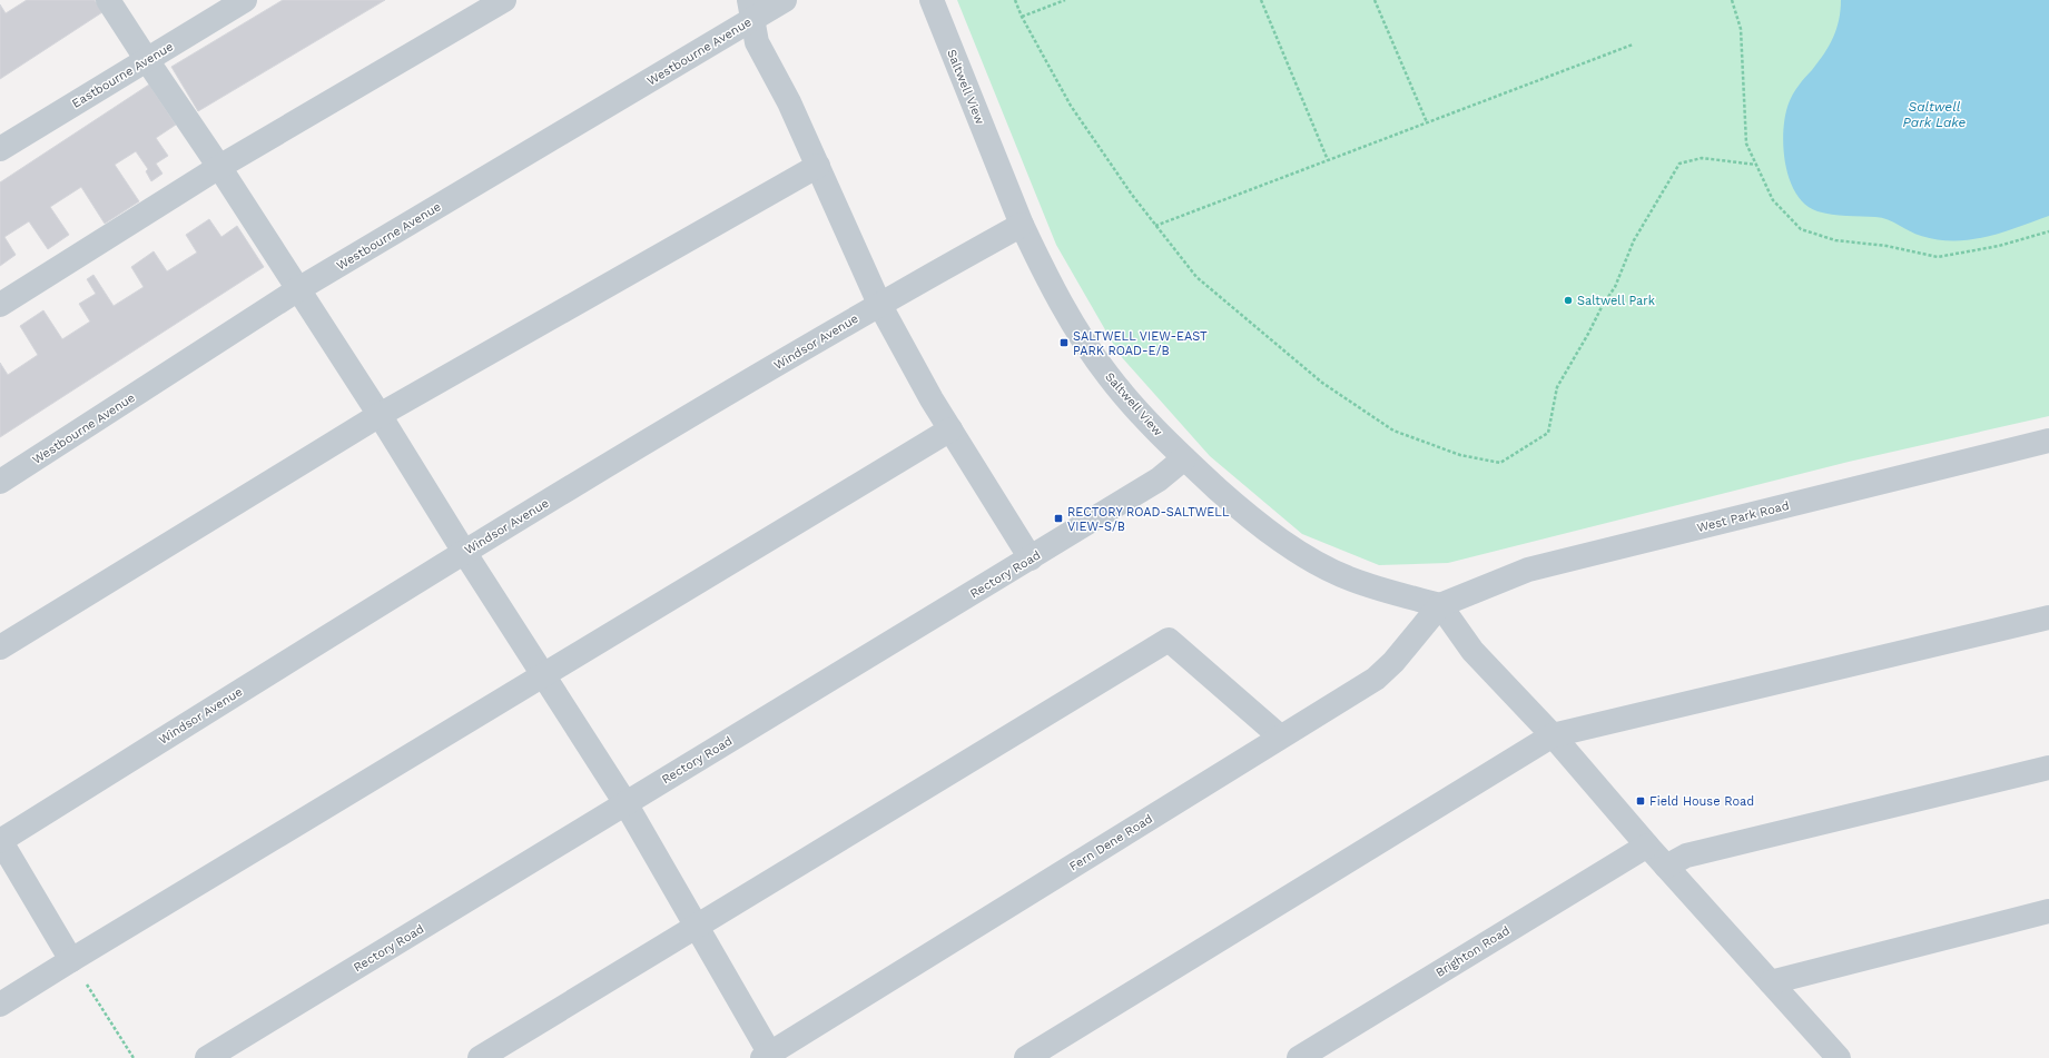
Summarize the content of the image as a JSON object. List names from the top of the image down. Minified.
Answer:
{"streets":{"street":["Westbourne Avenue","Eastbourne Avenue","Saltwell View","Windsor Avenue","West Park Road","Rectory Road","Fern Dene Road","Brighton Road"]},"crossings":[["Saltwell View","Windsor Avenue"],["Saltwell View","West Park Road"],["Saltwell View","Rectory Road"],["Saltwell View","Fern Dene Road"],["West Park Road","Fern Dene Road"]],"water":["Saltwell Park Lake"],"places":{"other":["Saltwell Park"],"transit":["SALTWELL VIEW-EAST PARK ROAD-E/B","RECTORY ROAD-SALTWELL VIEW-S/B","Field House Road"]}}
